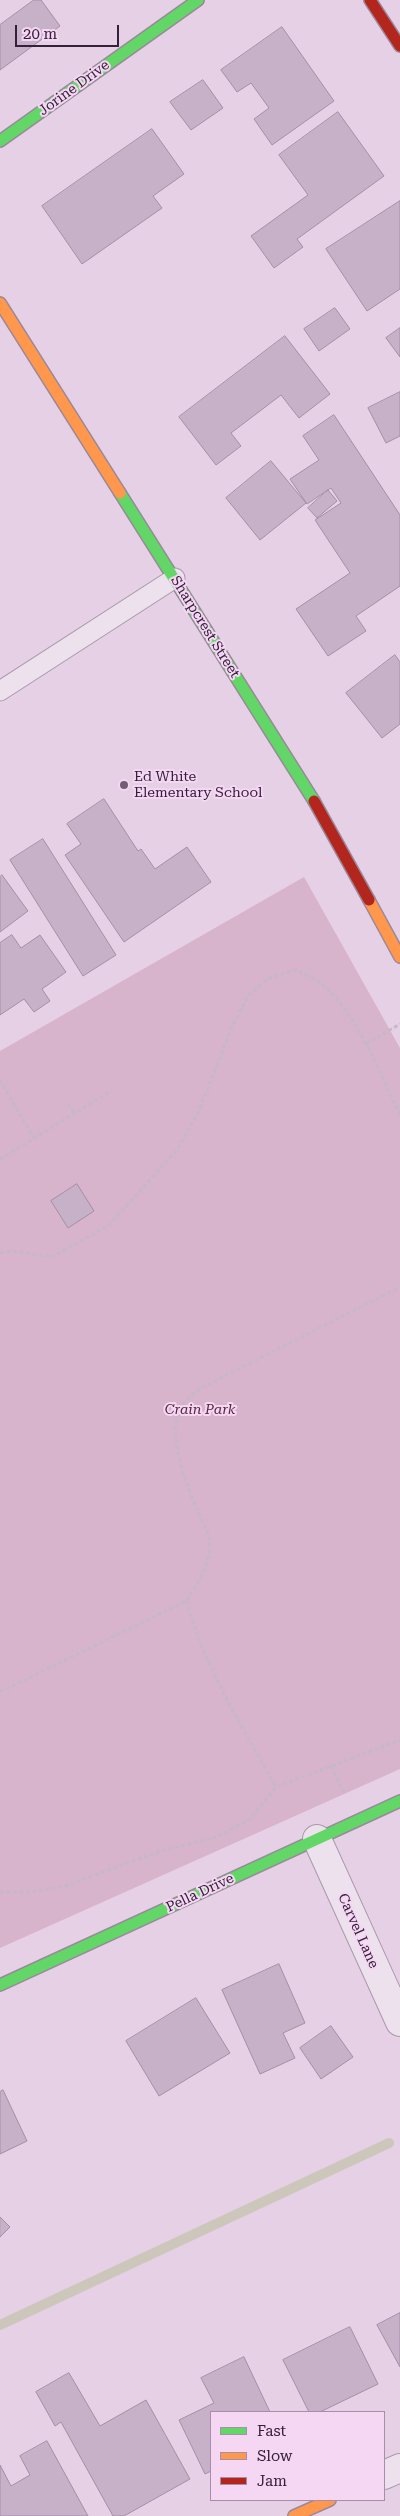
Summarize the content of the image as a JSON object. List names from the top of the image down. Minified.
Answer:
{"streets":{"street":["Jorine Drive","Sharpcrest Street","Pella Drive","Carvel Lane"]},"crossings":[["Pella Drive","Carvel Lane"]],"parks":["Crain Park"],"places":["Ed White Elementary School"],"legend":["Fast","Slow","Jam"],"scale_bar":"20 m"}
